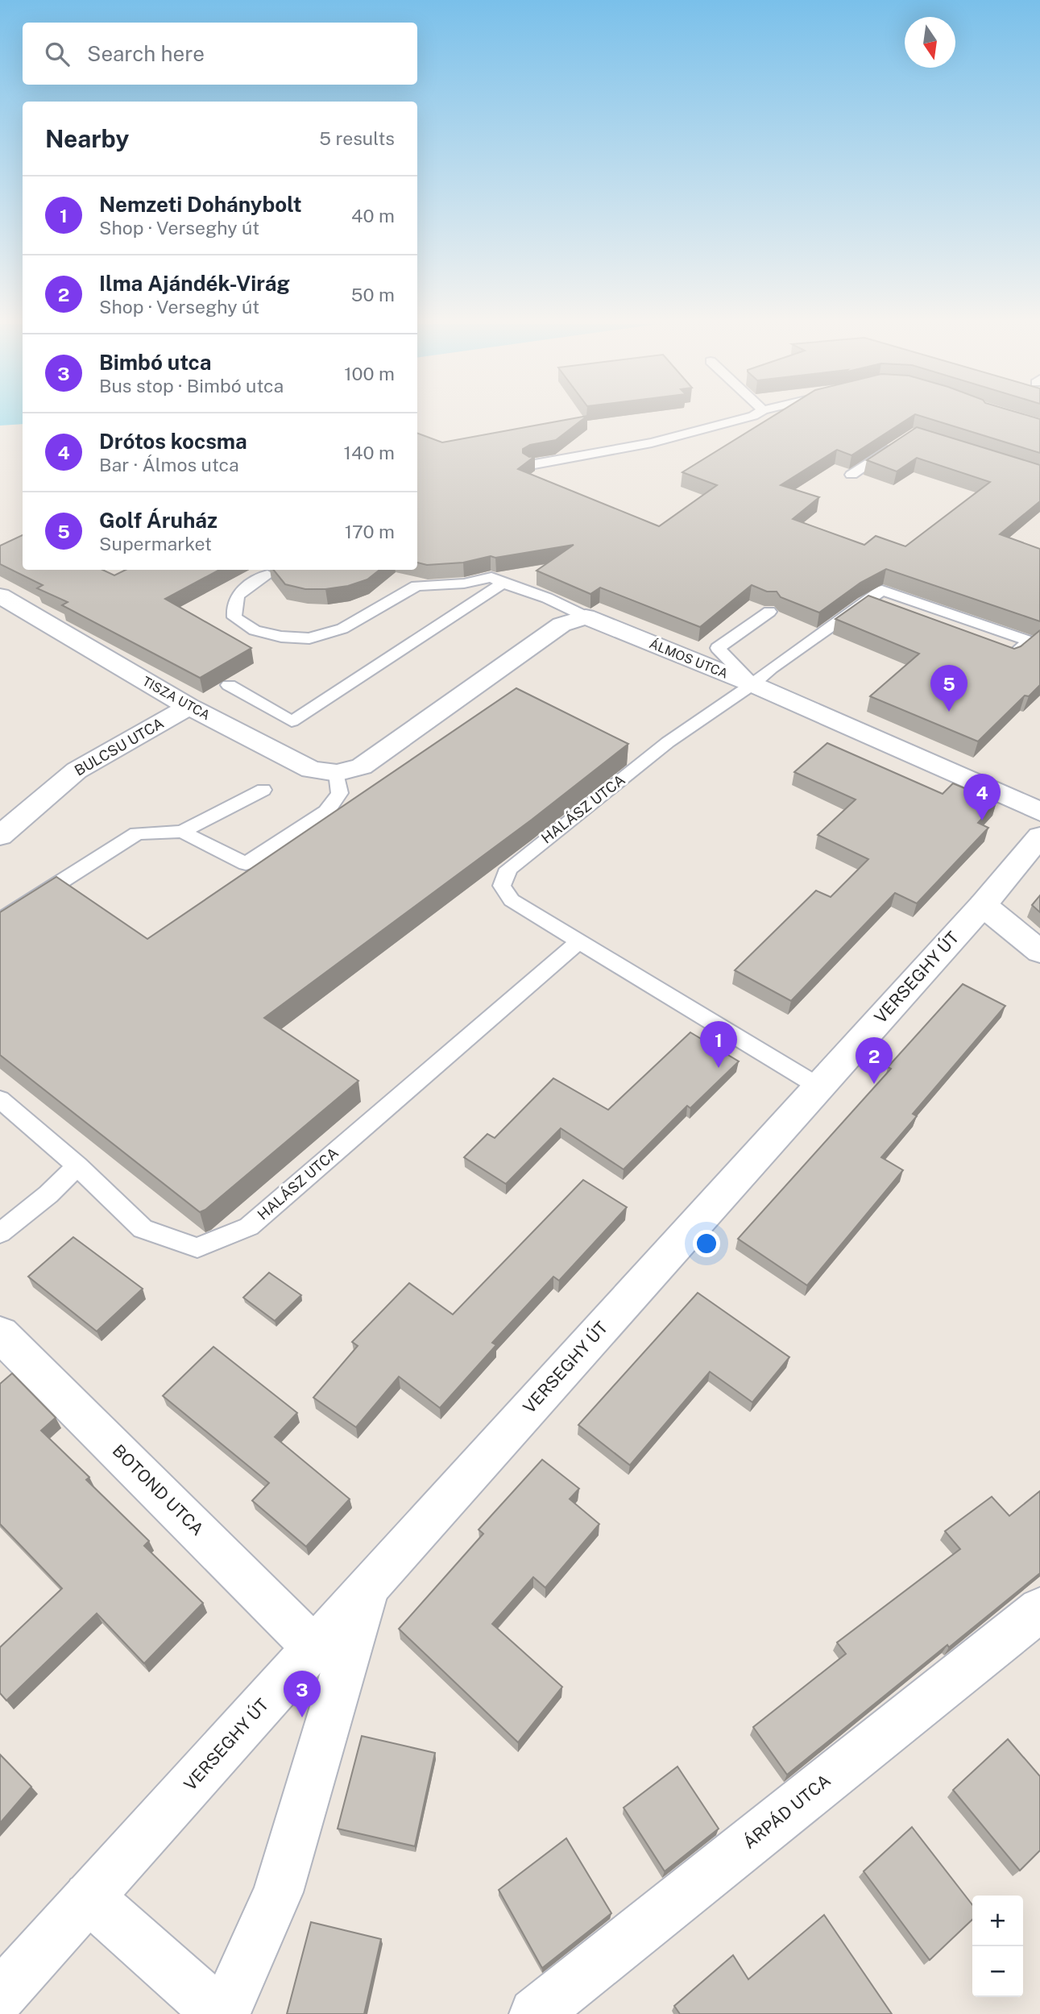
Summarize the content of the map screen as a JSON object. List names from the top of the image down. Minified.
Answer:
{"streets":{"street":["ÁLMOS UTCA","TISZA UTCA","BULCSU UTCA","VERSEGHY ÚT","BOTOND UTCA","ÁRPÁD UTCA"],"lane":["HALÁSZ UTCA"]},"crossings":[["ÁLMOS UTCA","TISZA UTCA"],["ÁLMOS UTCA","HALÁSZ UTCA"],["TISZA UTCA","BULCSU UTCA"],["HALÁSZ UTCA","VERSEGHY ÚT"],["VERSEGHY ÚT","BOTOND UTCA"]],"north":"bottom","page":{"search":"Search here","heading":["Nearby","5 results"],"list":[{"mark":"1","name":"Nemzeti Dohánybolt","note":"Shop · Verseghy út","value":"40 m"},{"mark":"2","name":"Ilma Ajándék-Virág","note":"Shop · Verseghy út","value":"50 m"},{"mark":"3","name":"Bimbó utca","note":"Bus stop · Bimbó utca","value":"100 m"},{"mark":"4","name":"Drótos kocsma","note":"Bar · Álmos utca","value":"140 m"},{"mark":"5","name":"Golf Áruház","note":"Supermarket","value":"170 m"}],"pins":["5","4","1","2","3"],"map_buttons":["+","−"]}}
